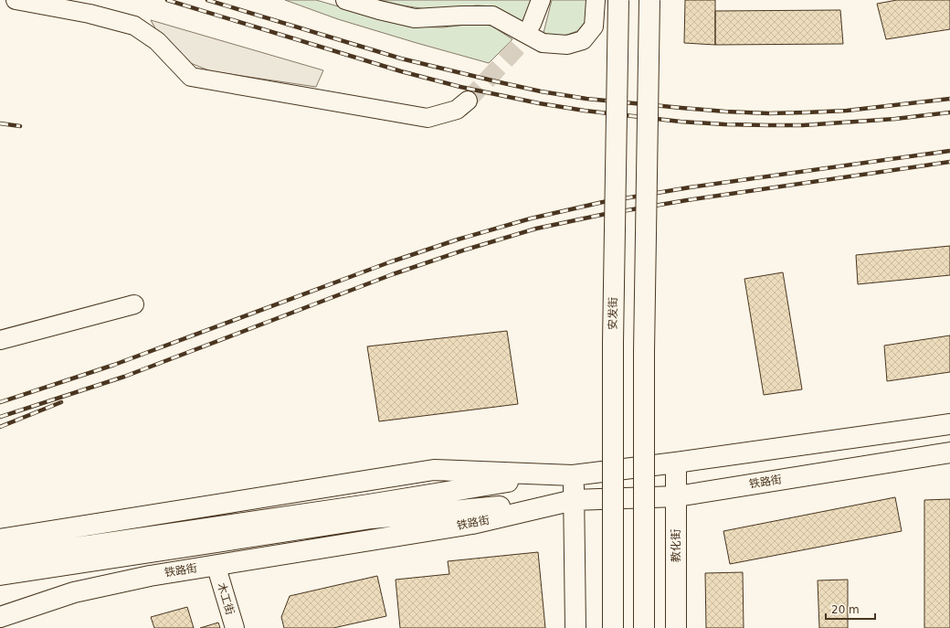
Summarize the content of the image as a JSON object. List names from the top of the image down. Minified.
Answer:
{"streets":{"main road":["安发街","铁路街","教化街"],"street":["木工街"]},"crossings":[["铁路街","教化街"]],"scale_bar":"20 m"}
